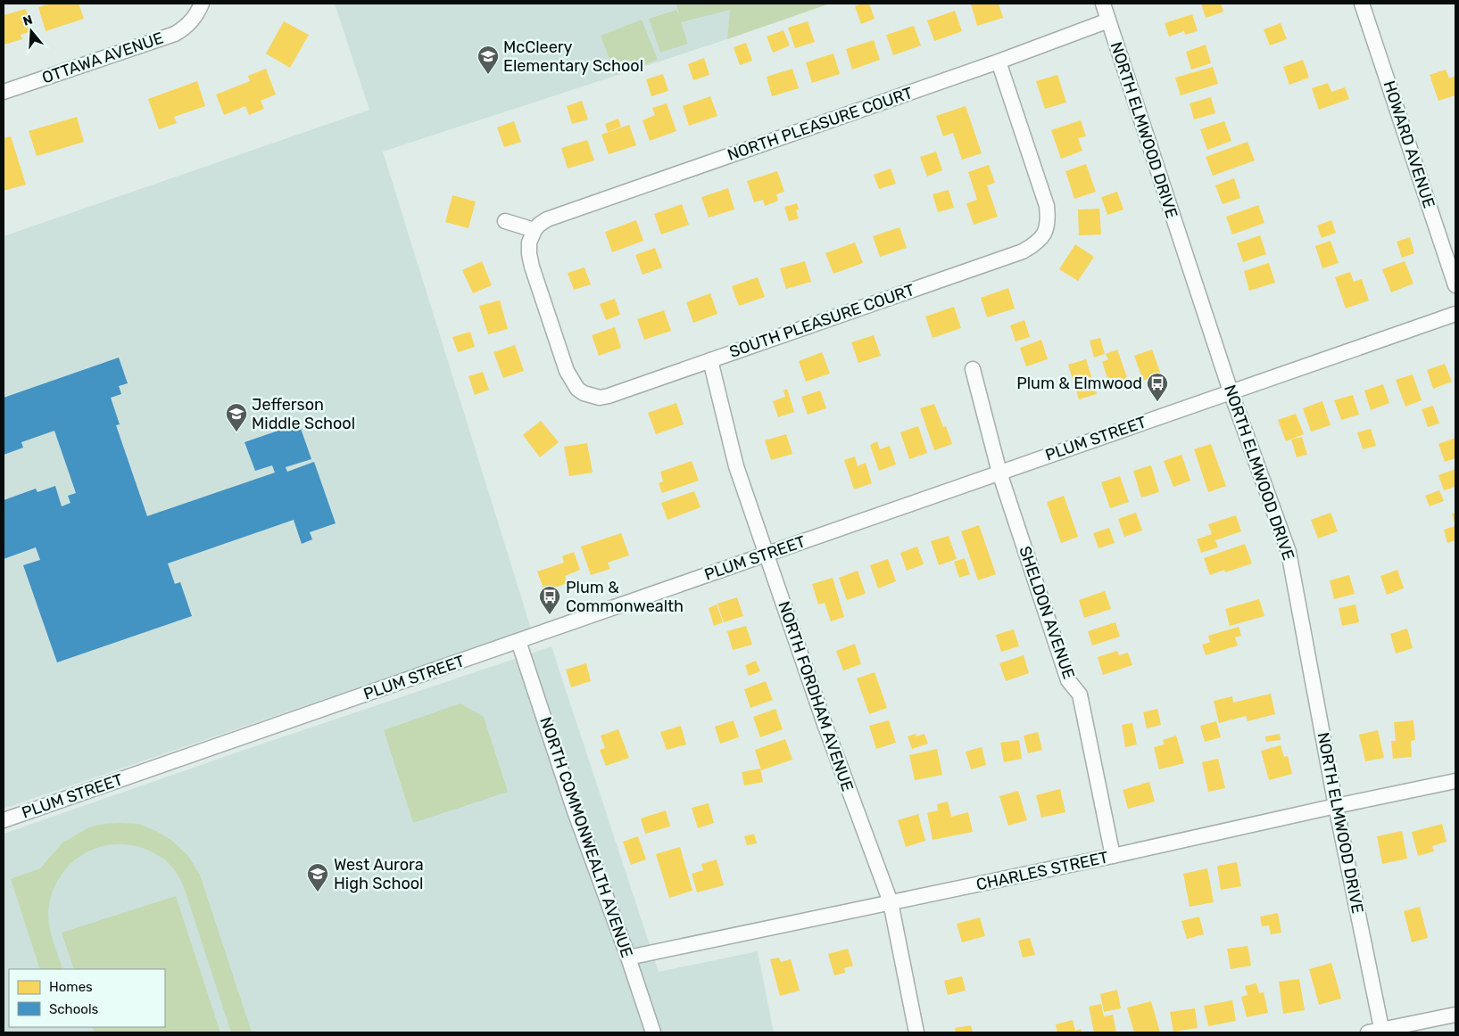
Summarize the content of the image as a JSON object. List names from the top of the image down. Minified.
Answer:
{"streets":{"street":["OTTAWA AVENUE","NORTH PLEASURE COURT","NORTH ELMWOOD DRIVE","HOWARD AVENUE","SOUTH PLEASURE COURT","PLUM STREET","SHELDON AVENUE","NORTH FORDHAM AVENUE","NORTH COMMONWEALTH AVENUE","CHARLES STREET"]},"crossings":[["NORTH PLEASURE COURT","NORTH ELMWOOD DRIVE"],["NORTH PLEASURE COURT","SOUTH PLEASURE COURT"],["NORTH ELMWOOD DRIVE","PLUM STREET"],["NORTH ELMWOOD DRIVE","CHARLES STREET"],["SOUTH PLEASURE COURT","NORTH FORDHAM AVENUE"],["PLUM STREET","SHELDON AVENUE"],["PLUM STREET","NORTH FORDHAM AVENUE"],["PLUM STREET","NORTH COMMONWEALTH AVENUE"],["SHELDON AVENUE","CHARLES STREET"],["NORTH FORDHAM AVENUE","CHARLES STREET"],["NORTH COMMONWEALTH AVENUE","CHARLES STREET"]],"places":{"school or university":["McCleery Elementary School","Jefferson Middle School","West Aurora High School"],"bus stop":["Plum & Elmwood","Plum & Commonwealth"]},"legend":["Homes","Schools"],"north":"top"}
